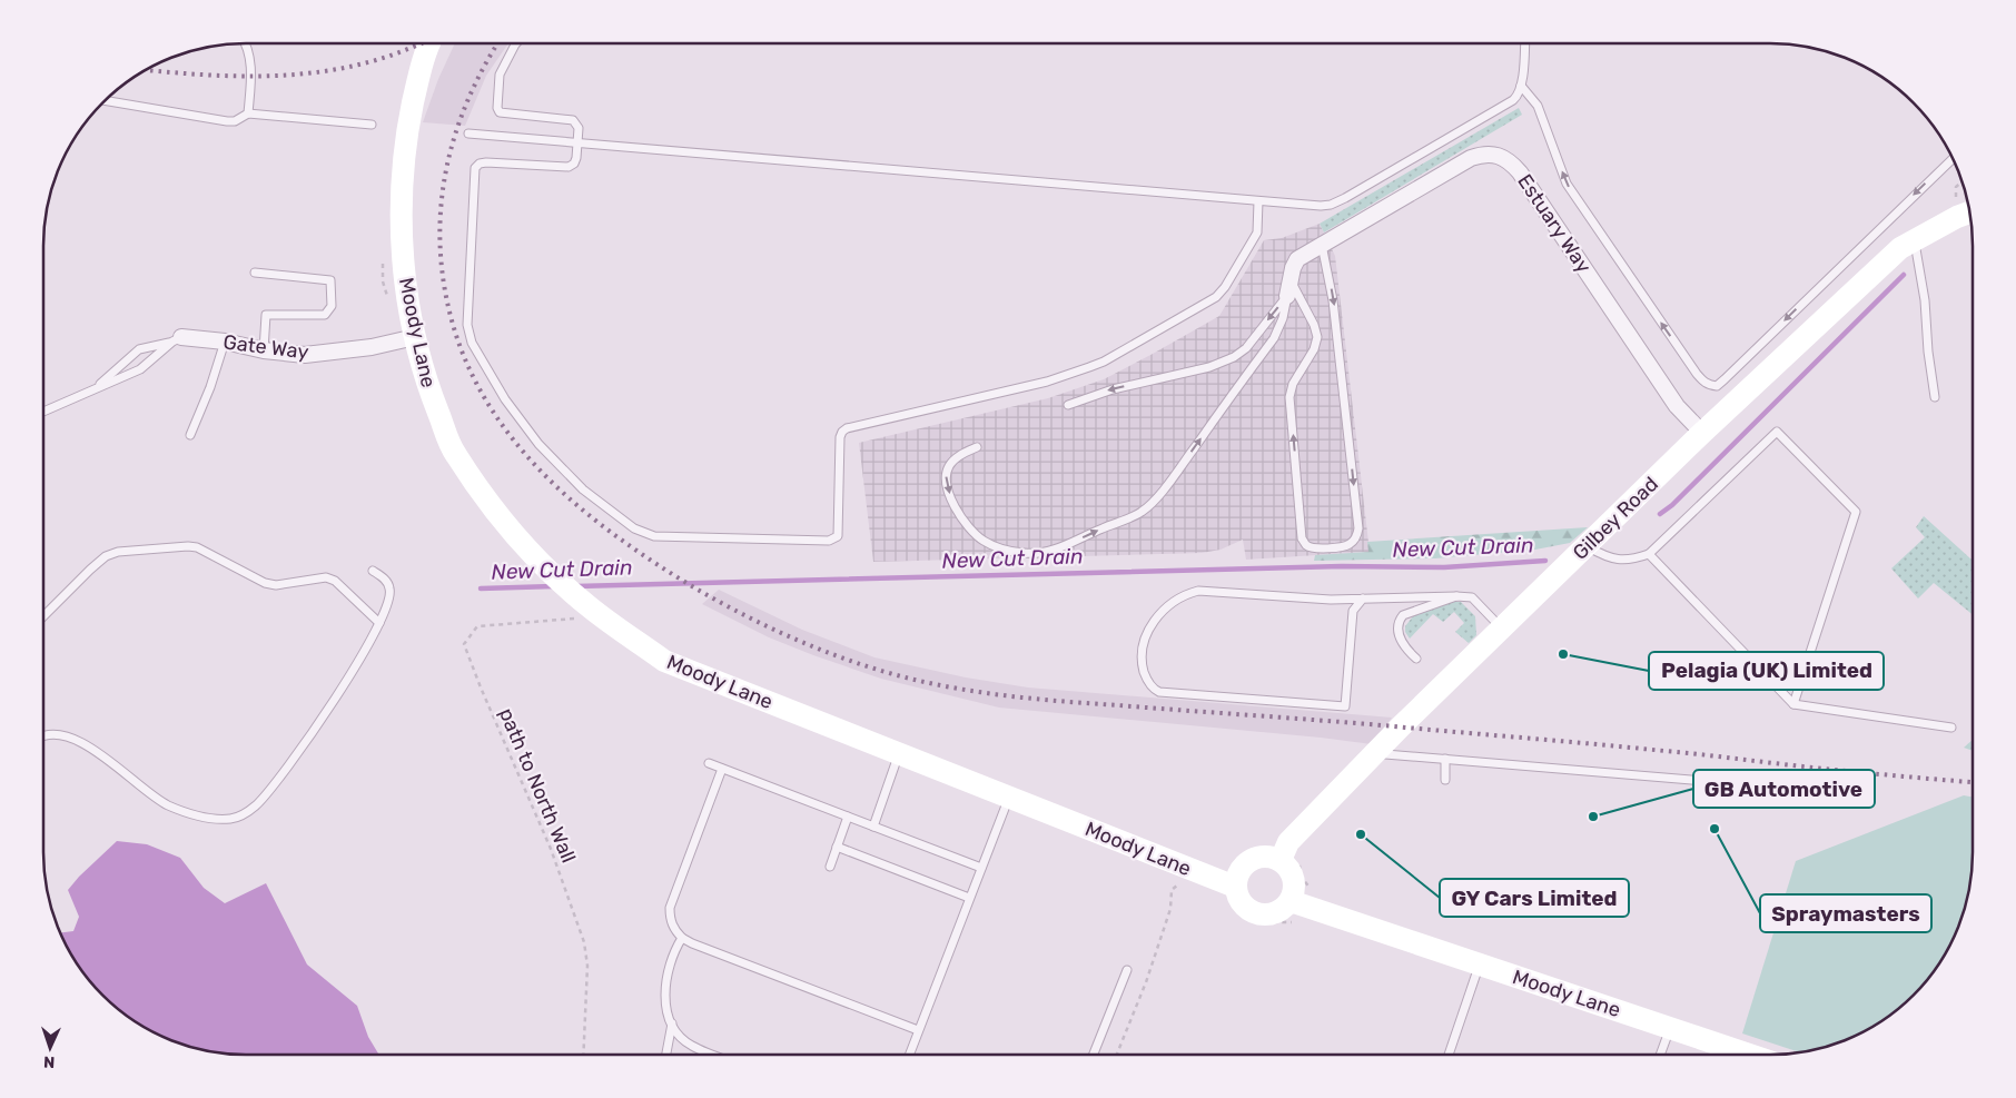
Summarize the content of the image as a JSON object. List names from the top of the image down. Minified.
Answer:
{"streets":{"street":["Estuary Way","Moody Lane","Gate Way","Gilbey Road"],"path":["path to North Wall"]},"crossings":[["Estuary Way","Gilbey Road"],["Moody Lane","Gate Way"],["Moody Lane","Gilbey Road"],["Moody Lane","path to North Wall"]],"water":["New Cut Drain"],"places":["Pelagia (UK) Limited","GB Automotive","Spraymasters","GY Cars Limited"],"north":"bottom"}
